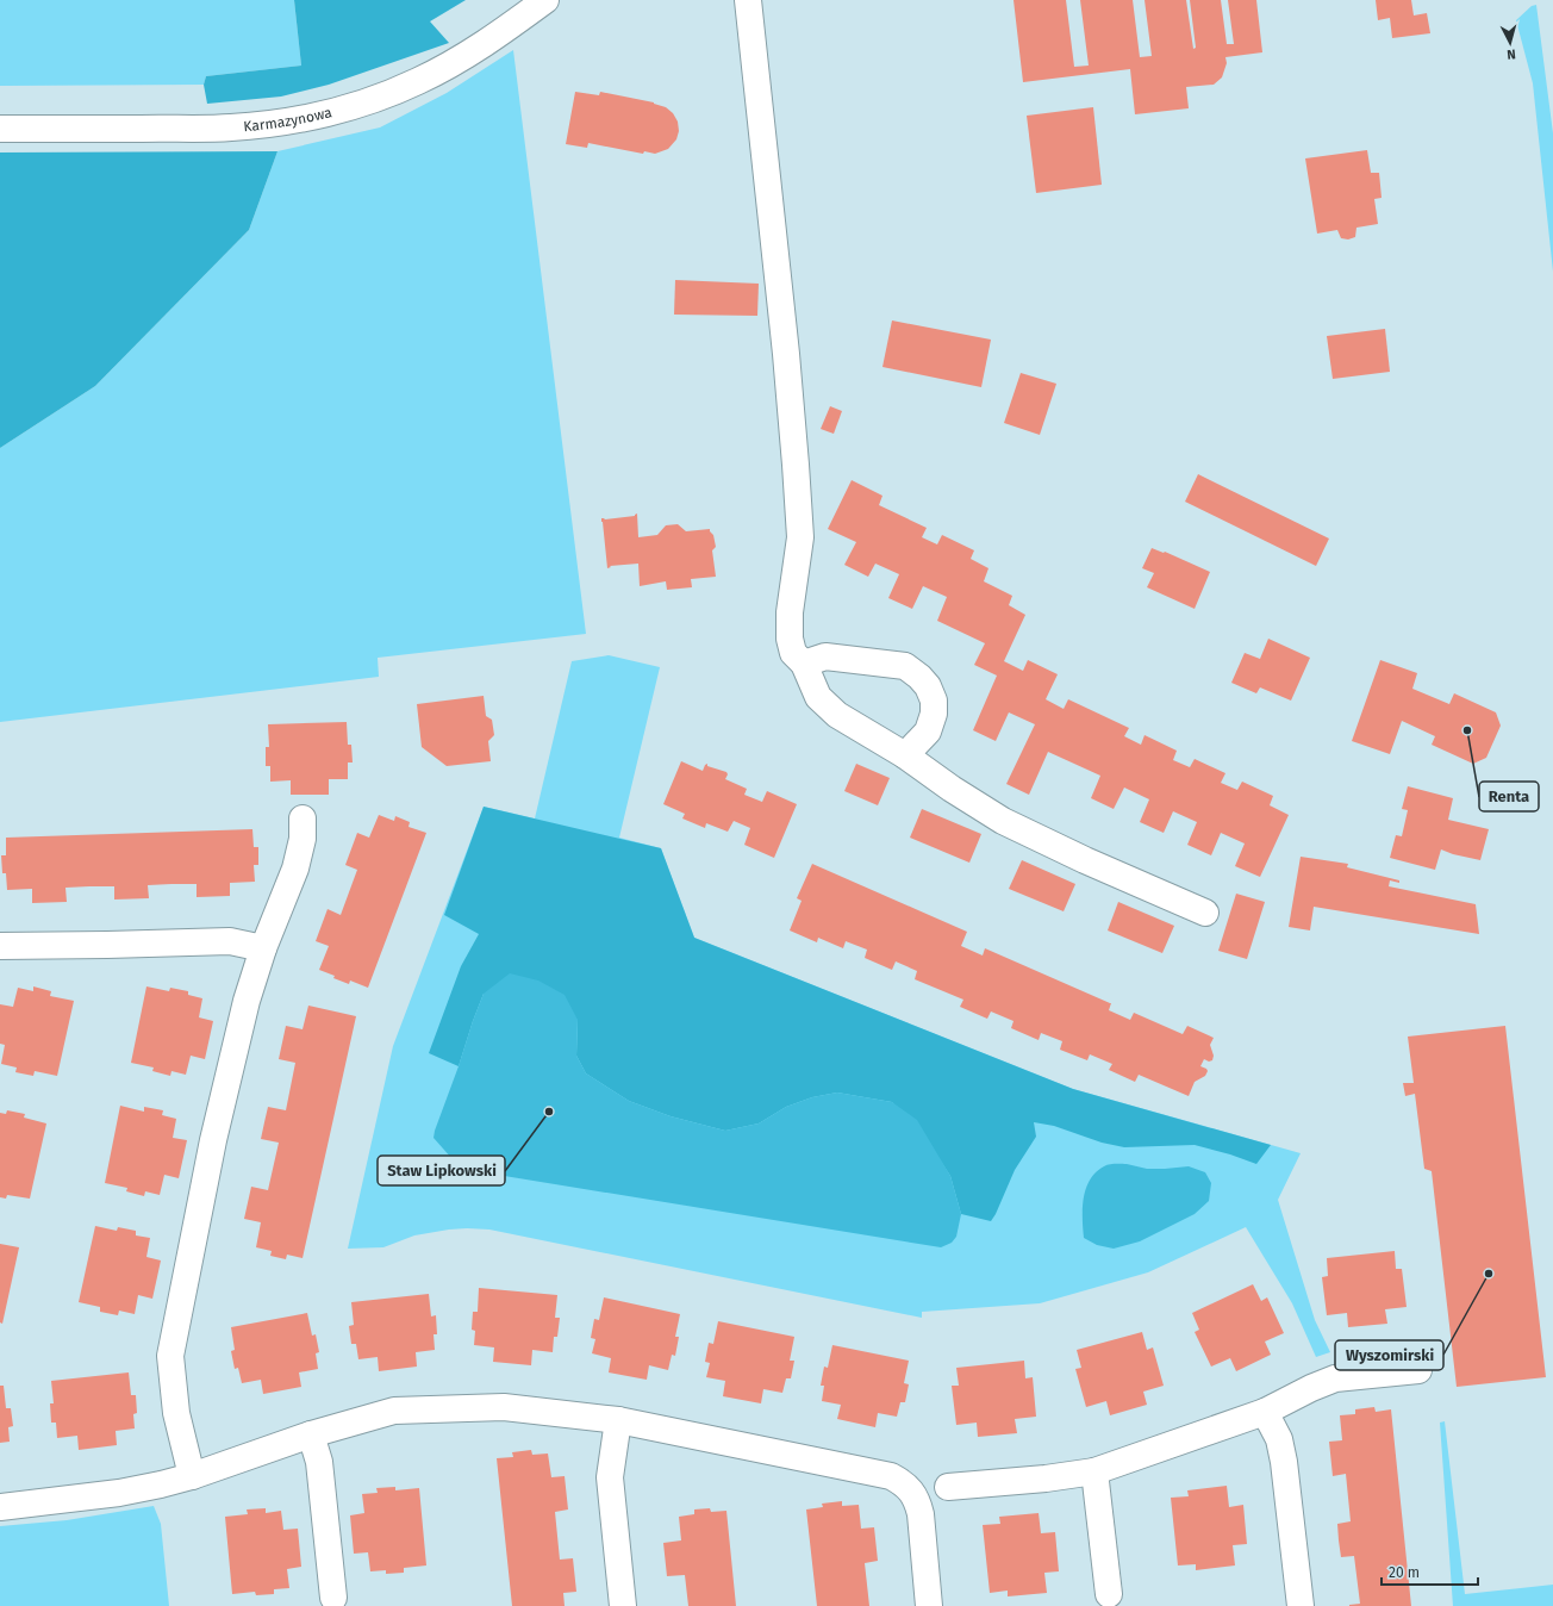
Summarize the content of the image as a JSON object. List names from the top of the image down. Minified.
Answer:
{"streets":{"street":["Karmazynowa"]},"places":["Renta","Staw Lipkowski","Wyszomirski"],"scale_bar":"20 m","north":"bottom"}
